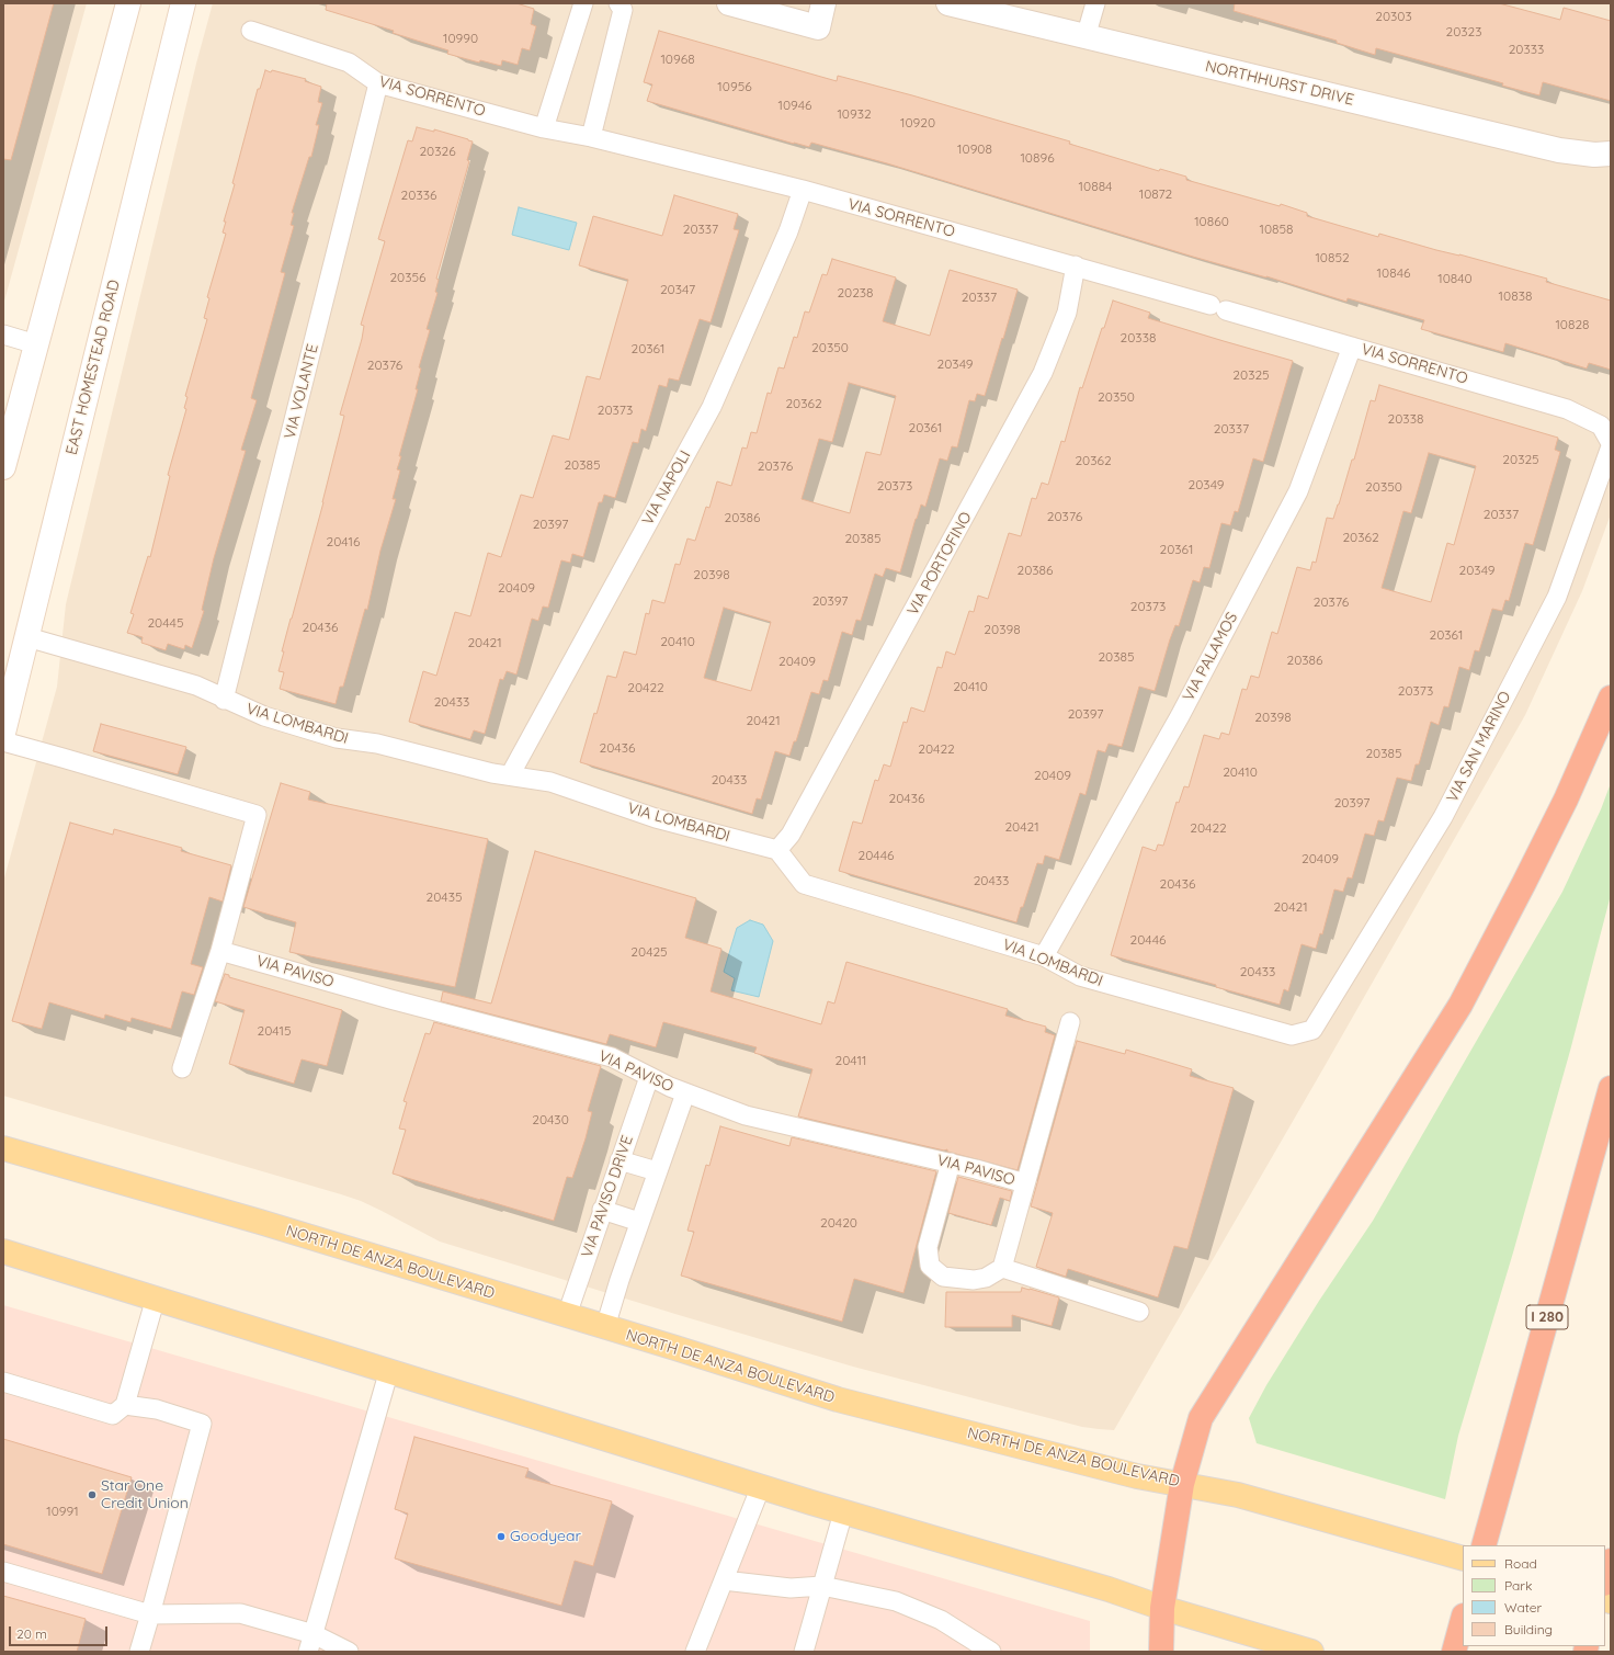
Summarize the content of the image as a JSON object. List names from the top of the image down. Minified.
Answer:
{"streets":{"highway":["I 280"],"main road":["NORTHHURST DRIVE","EAST HOMESTEAD ROAD","NORTH DE ANZA BOULEVARD"],"lane":["VIA SORRENTO","VIA VOLANTE","VIA NAPOLI","VIA PORTOFINO","VIA PALAMOS","VIA LOMBARDI","VIA SAN MARINO","VIA PAVISO","VIA PAVISO DRIVE"]},"crossings":[["VIA SORRENTO","VIA VOLANTE"],["VIA SORRENTO","VIA NAPOLI"],["VIA SORRENTO","VIA PORTOFINO"],["VIA SORRENTO","VIA PALAMOS"],["EAST HOMESTEAD ROAD","VIA LOMBARDI"],["VIA VOLANTE","VIA LOMBARDI"],["VIA NAPOLI","VIA LOMBARDI"],["VIA PORTOFINO","VIA LOMBARDI"],["VIA PALAMOS","VIA LOMBARDI"],["VIA LOMBARDI","VIA SAN MARINO"],["VIA PAVISO","VIA PAVISO DRIVE"],["VIA PAVISO DRIVE","NORTH DE ANZA BOULEVARD"]],"places":["Star One Credit Union","Goodyear"],"house_numbers":["20303","20323","10990","20333","10968","10956","10946","10932","10920","10908","20326","10896","10884","10872","20336","10860","20337","10858","10852","10846","20356","10840","20347","20238","10838","20337","10828","20338","20350","20361","20349","20376","20325","20350","20362","20373","20338","20361","20337","20325","20362","20385","20376","20349","20373","20350","20337","20376","20386","20397","20362","20385","20416","20361","20386","20349","20398","20409","20397","20376","20373","20445","20436","20398","20361","20410","20421","20385","20386","20409","20410","20422","20373","20433","20397","20398","20421","20436","20422","20385","20410","20409","20433","20436","20397","20421","20422","20446","20409","20433","20436","20435","20421","20446","20425","20433","20415","20411","20430","20420","10991"],"legend":["Road","Park","Water","Building"],"scale_bar":"20 m"}
